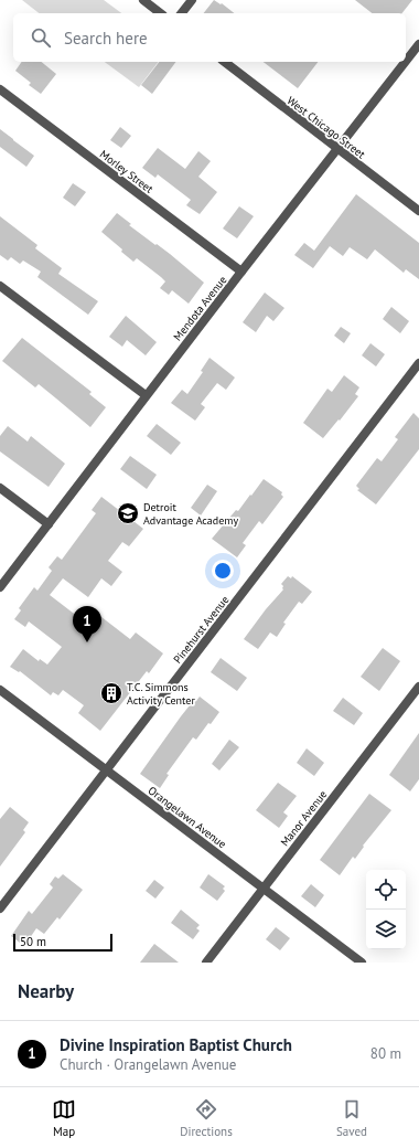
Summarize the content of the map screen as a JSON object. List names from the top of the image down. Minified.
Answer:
{"streets":{"street":["West Chicago Street","Morley Street","Mendota Avenue","Pinehurst Avenue","Orangelawn Avenue","Manor Avenue"]},"crossings":[["West Chicago Street","Mendota Avenue"],["Morley Street","Mendota Avenue"],["Pinehurst Avenue","Orangelawn Avenue"],["Orangelawn Avenue","Manor Avenue"]],"places":{"school or university":["Detroit Advantage Academy"],"building":["T.C. Simmons Activity Center"]},"scale_bar":"50 m","page":{"search":"Search here","pins":"1","scale":"50 m","heading":"Nearby","list":[{"mark":"1","name":"Divine Inspiration Baptist Church","note":"Church · Orangelawn Avenue","value":"80 m"}],"nav":["Map","Directions","Saved"]}}
